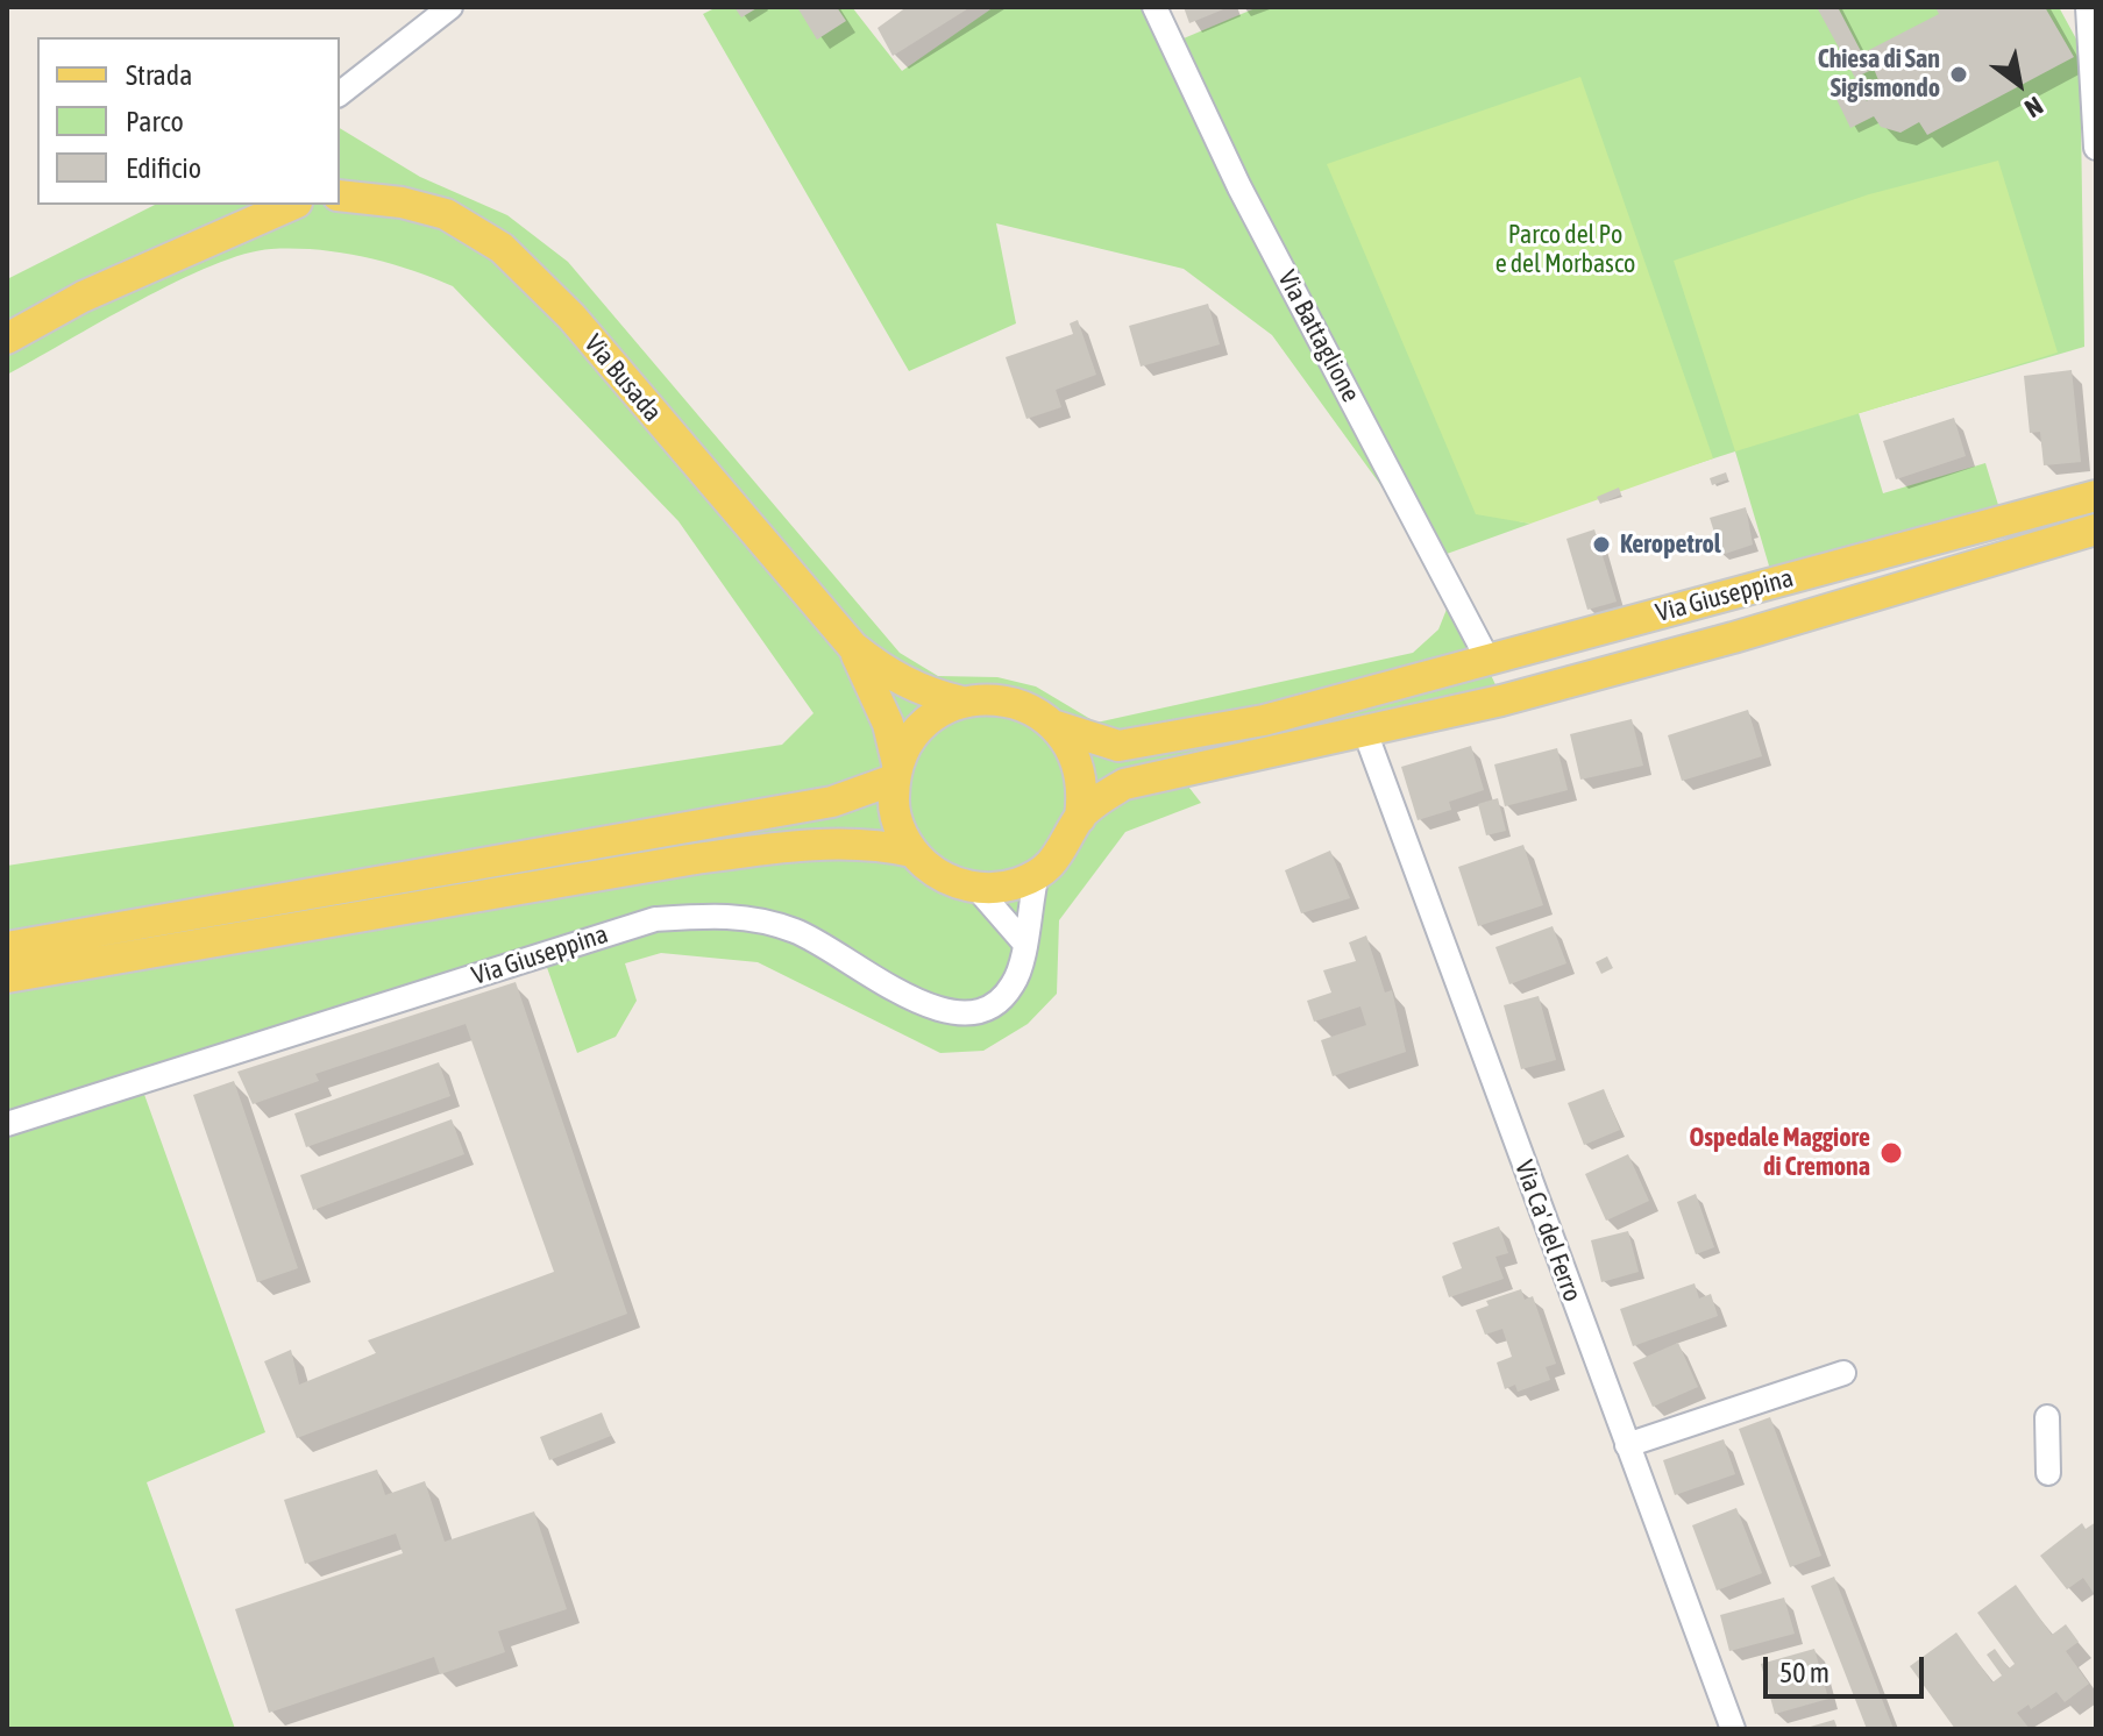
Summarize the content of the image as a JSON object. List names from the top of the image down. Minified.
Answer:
{"streets":{"main road":["Via Busada","Via Giuseppina"],"street":["Via Battaglione","Via Ca' del Ferro"]},"crossings":[["Via Battaglione","Via Giuseppina"],["Via Busada","Via Giuseppina"],["Via Giuseppina","Via Ca' del Ferro"]],"parks":["Parco del Po e del Morbasco"],"places":["Chiesa di San Sigismondo","Keropetrol","Ospedale Maggiore di Cremona"],"legend":["Strada","Parco","Edificio"],"scale_bar":"50 m","north":"bottom right"}
